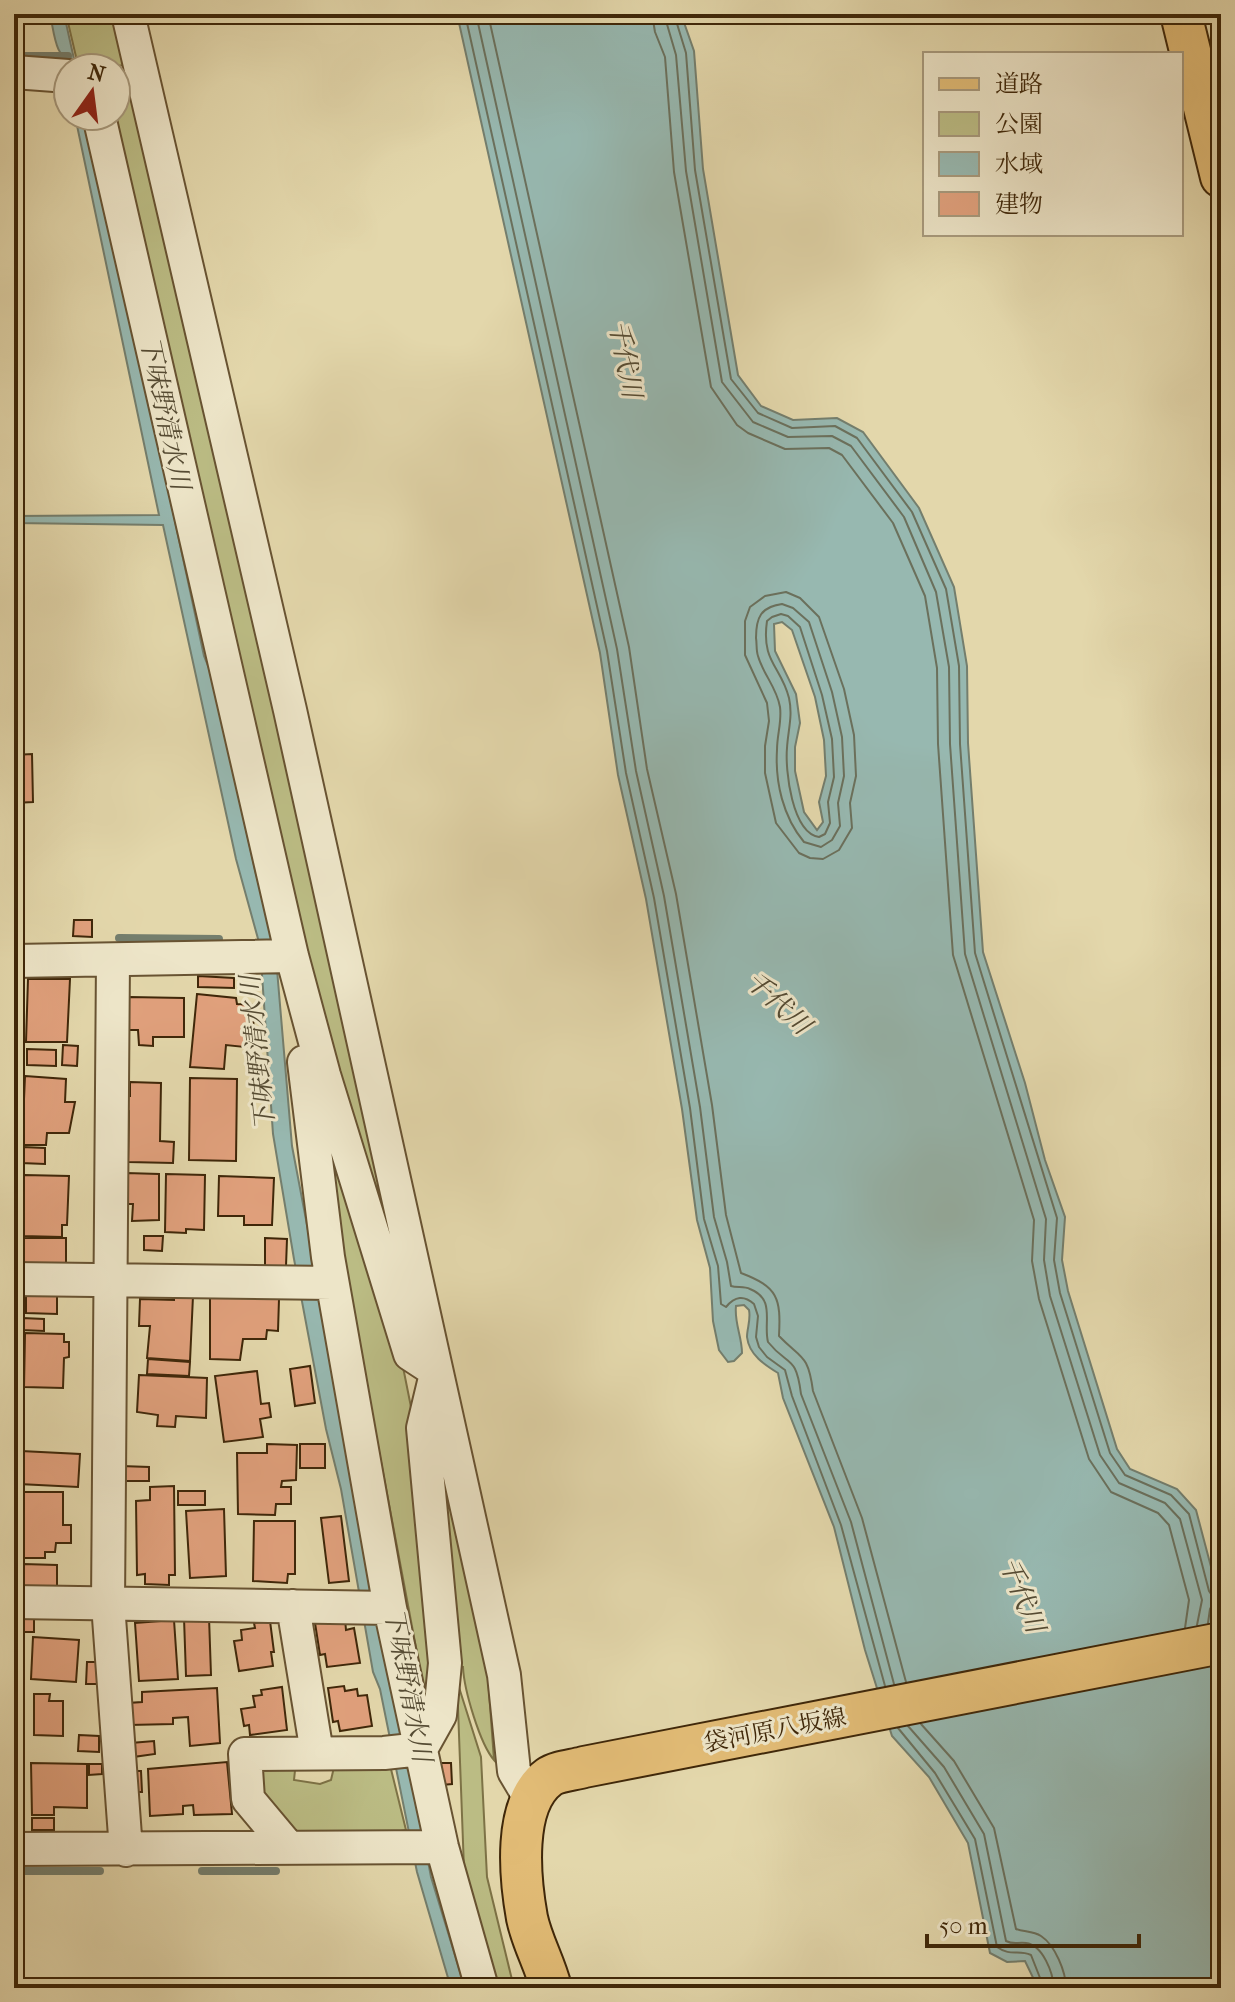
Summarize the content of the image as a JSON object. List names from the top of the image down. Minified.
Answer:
{"streets":{"main road":["袋河原八坂線"]},"water":["千代川","下味野清水川"],"legend":["道路","公園","水域","建物"],"scale_bar":"50 m","north":"top"}
